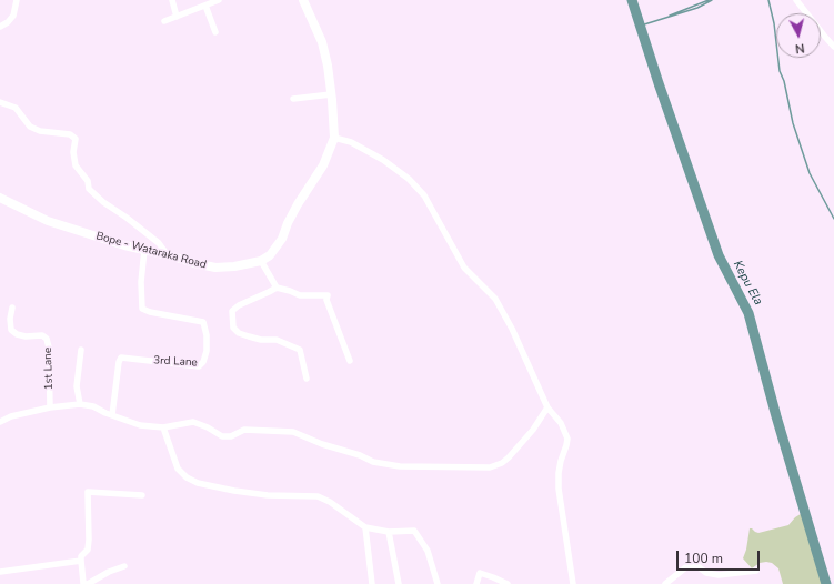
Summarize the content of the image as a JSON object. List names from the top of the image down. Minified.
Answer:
{"streets":{"street":["Bope - Wataraka Road","3rd Lane","1st Lane"]},"crossings":[["Bope - Wataraka Road","3rd Lane"]],"water":["Kepu Ela"],"scale_bar":"100 m","north":"bottom"}
